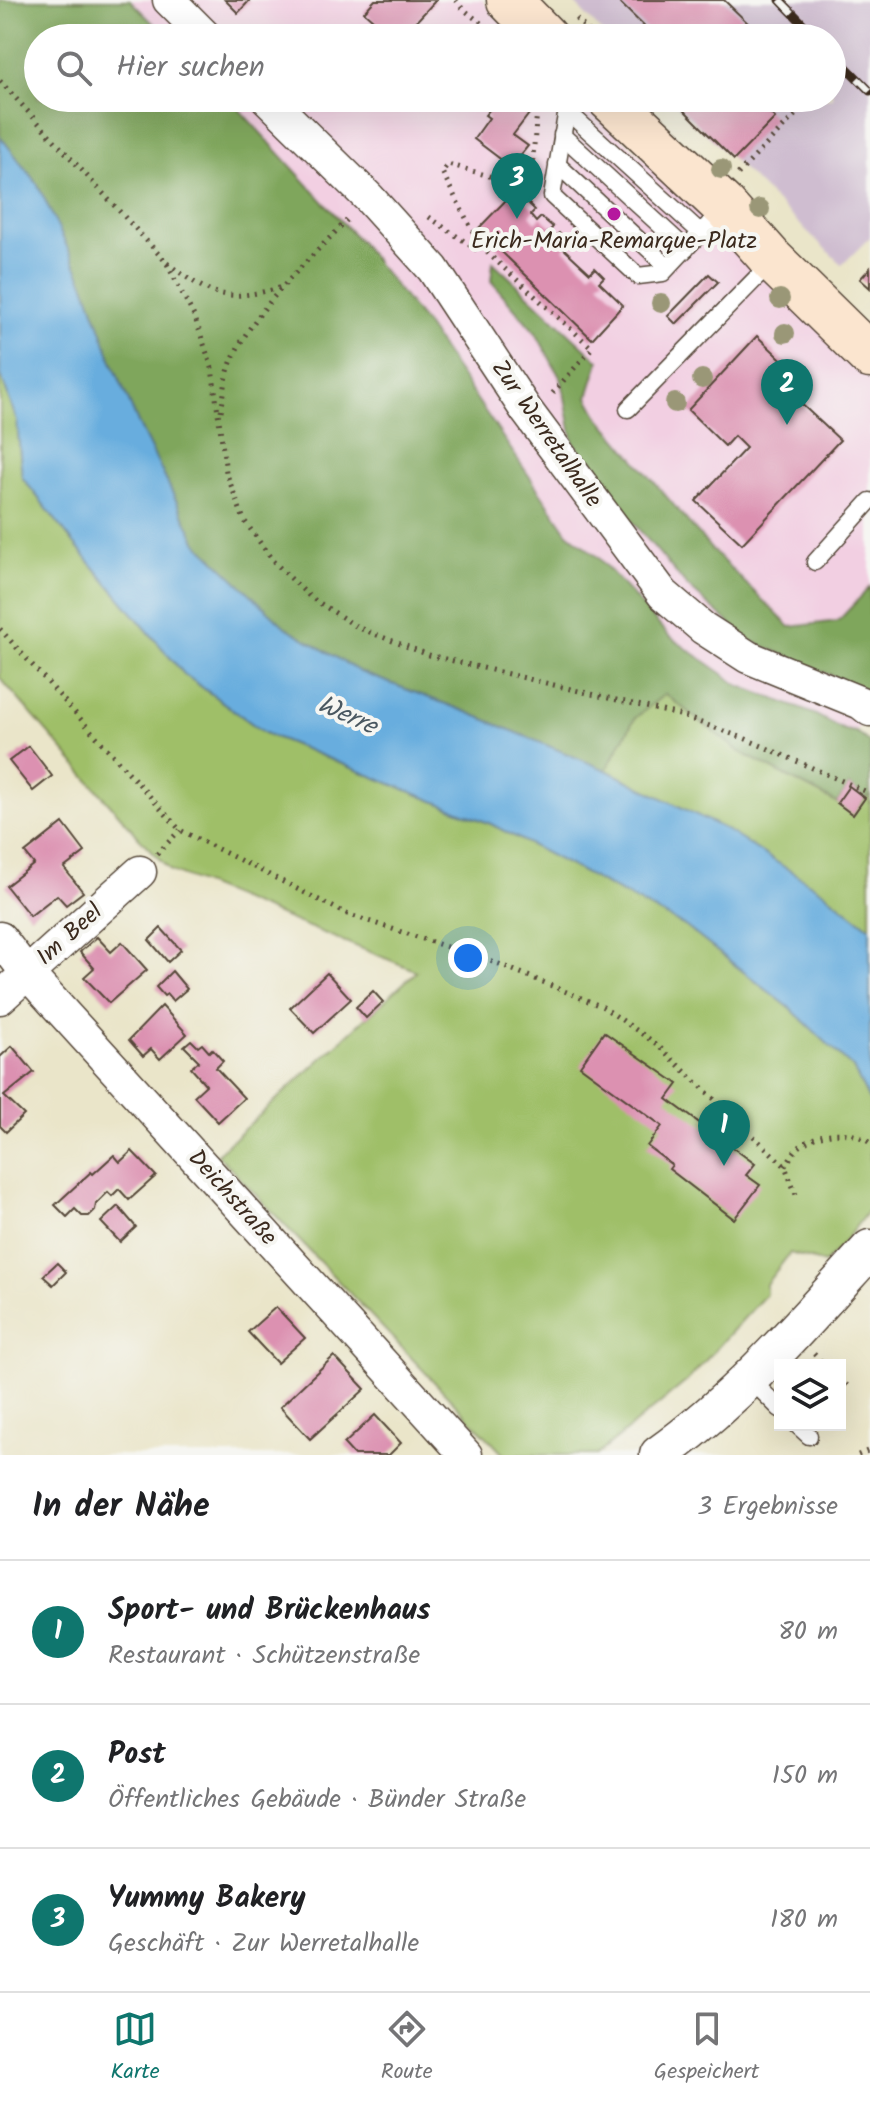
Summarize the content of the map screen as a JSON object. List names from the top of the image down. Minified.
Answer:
{"streets":{"street":["Zur Werretalhalle","Im Beel","Deichstraße"]},"crossings":[["Im Beel","Deichstraße"]],"water":["Werre"],"places":["Erich-Maria-Remarque-Platz"],"page":{"search":"Hier suchen","pins":["3","2","1"],"heading":["In der Nähe","3 Ergebnisse"],"list":[{"mark":"1","name":"Sport- und Brückenhaus","note":"Restaurant · Schützenstraße","value":"80 m"},{"mark":"2","name":"Post","note":"Öffentliches Gebäude · Bünder Straße","value":"150 m"},{"mark":"3","name":"Yummy Bakery","note":"Geschäft · Zur Werretalhalle","value":"180 m"}],"nav":["Karte","Route","Gespeichert"]}}
